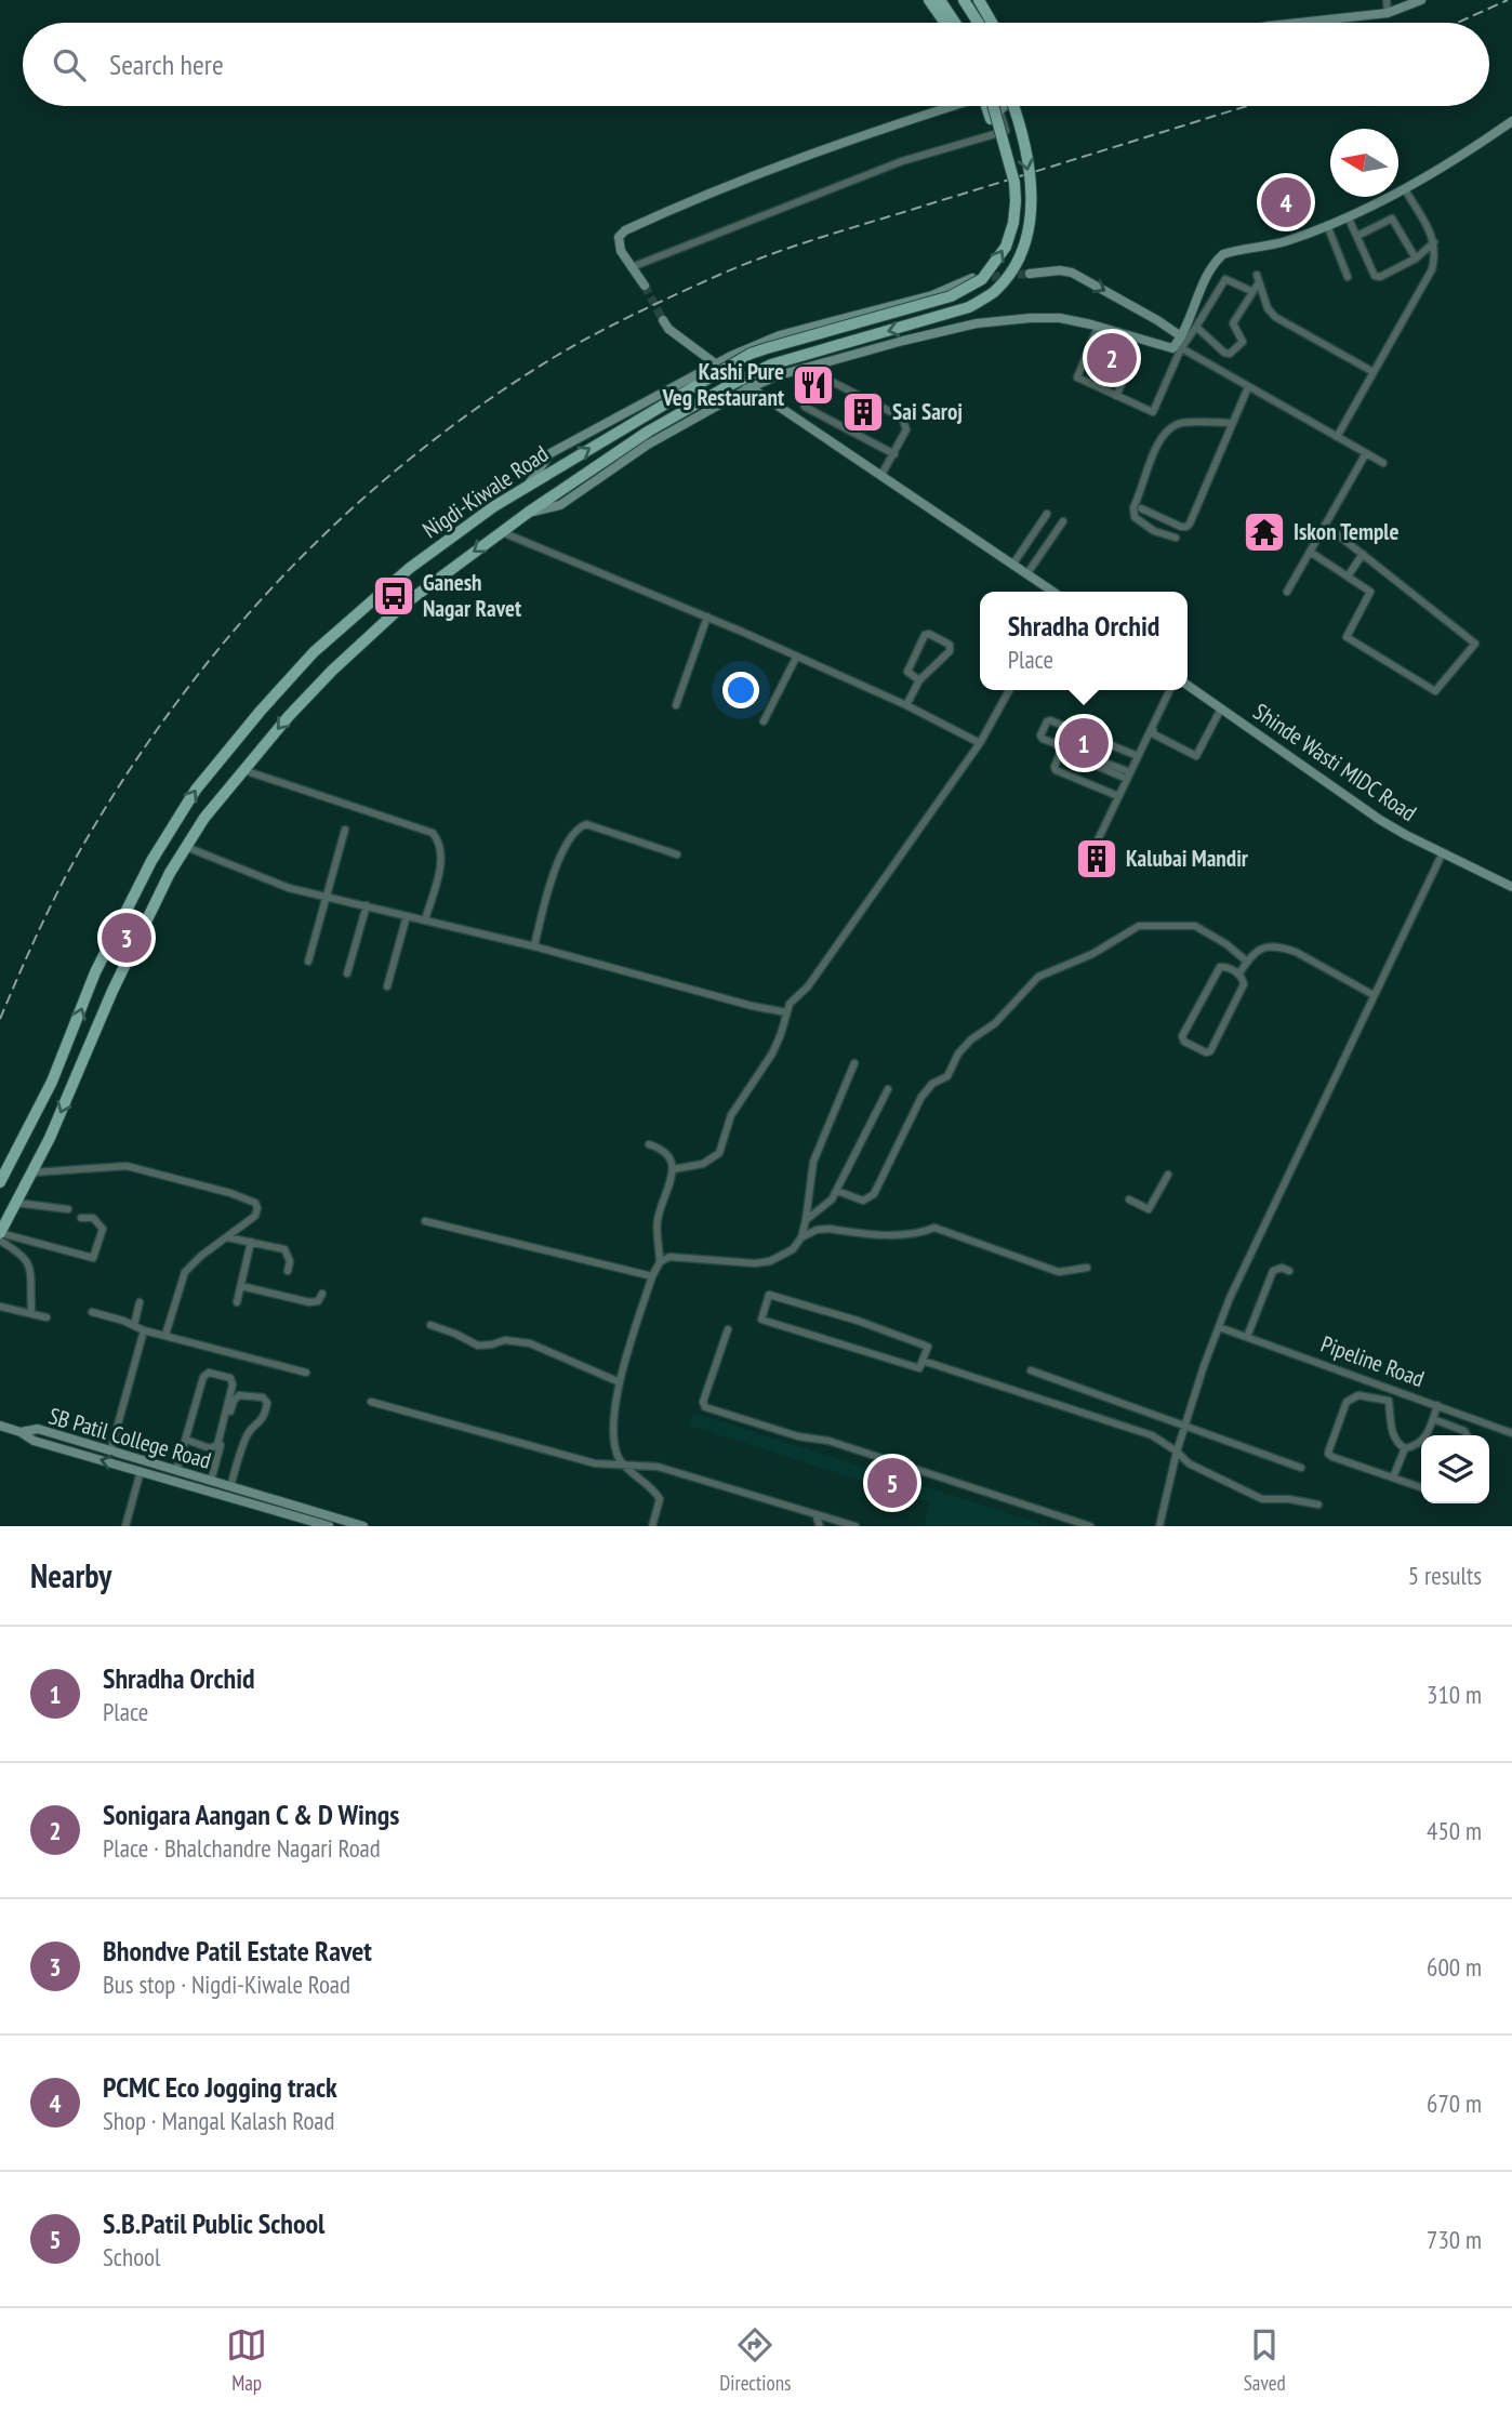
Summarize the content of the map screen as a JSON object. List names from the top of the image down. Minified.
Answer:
{"streets":{"main road":["Nigdi-Kiwale Road"],"street":["Shinde Wasti MIDC Road","Pipeline Road","SB Patil College Road"]},"places":{"restaurant":["Kashi Pure Veg Restaurant"],"building":["Sai Saroj","Kalubai Mandir"],"temple":["Iskon Temple"],"bus stop":["Ganesh Nagar Ravet"]},"north":"left","page":{"search":"Search here","pins":["4","2","1","3","5"],"popup":["Shradha Orchid","Place"],"heading":["Nearby","5 results"],"list":[{"mark":"1","name":"Shradha Orchid","note":"Place","value":"310 m"},{"mark":"2","name":"Sonigara Aangan C & D Wings","note":"Place · Bhalchandre Nagari Road","value":"450 m"},{"mark":"3","name":"Bhondve Patil Estate Ravet","note":"Bus stop · Nigdi-Kiwale Road","value":"600 m"},{"mark":"4","name":"PCMC Eco Jogging track","note":"Shop · Mangal Kalash Road","value":"670 m"},{"mark":"5","name":"S.B.Patil Public School","note":"School","value":"730 m"}],"nav":["Map","Directions","Saved"]}}
